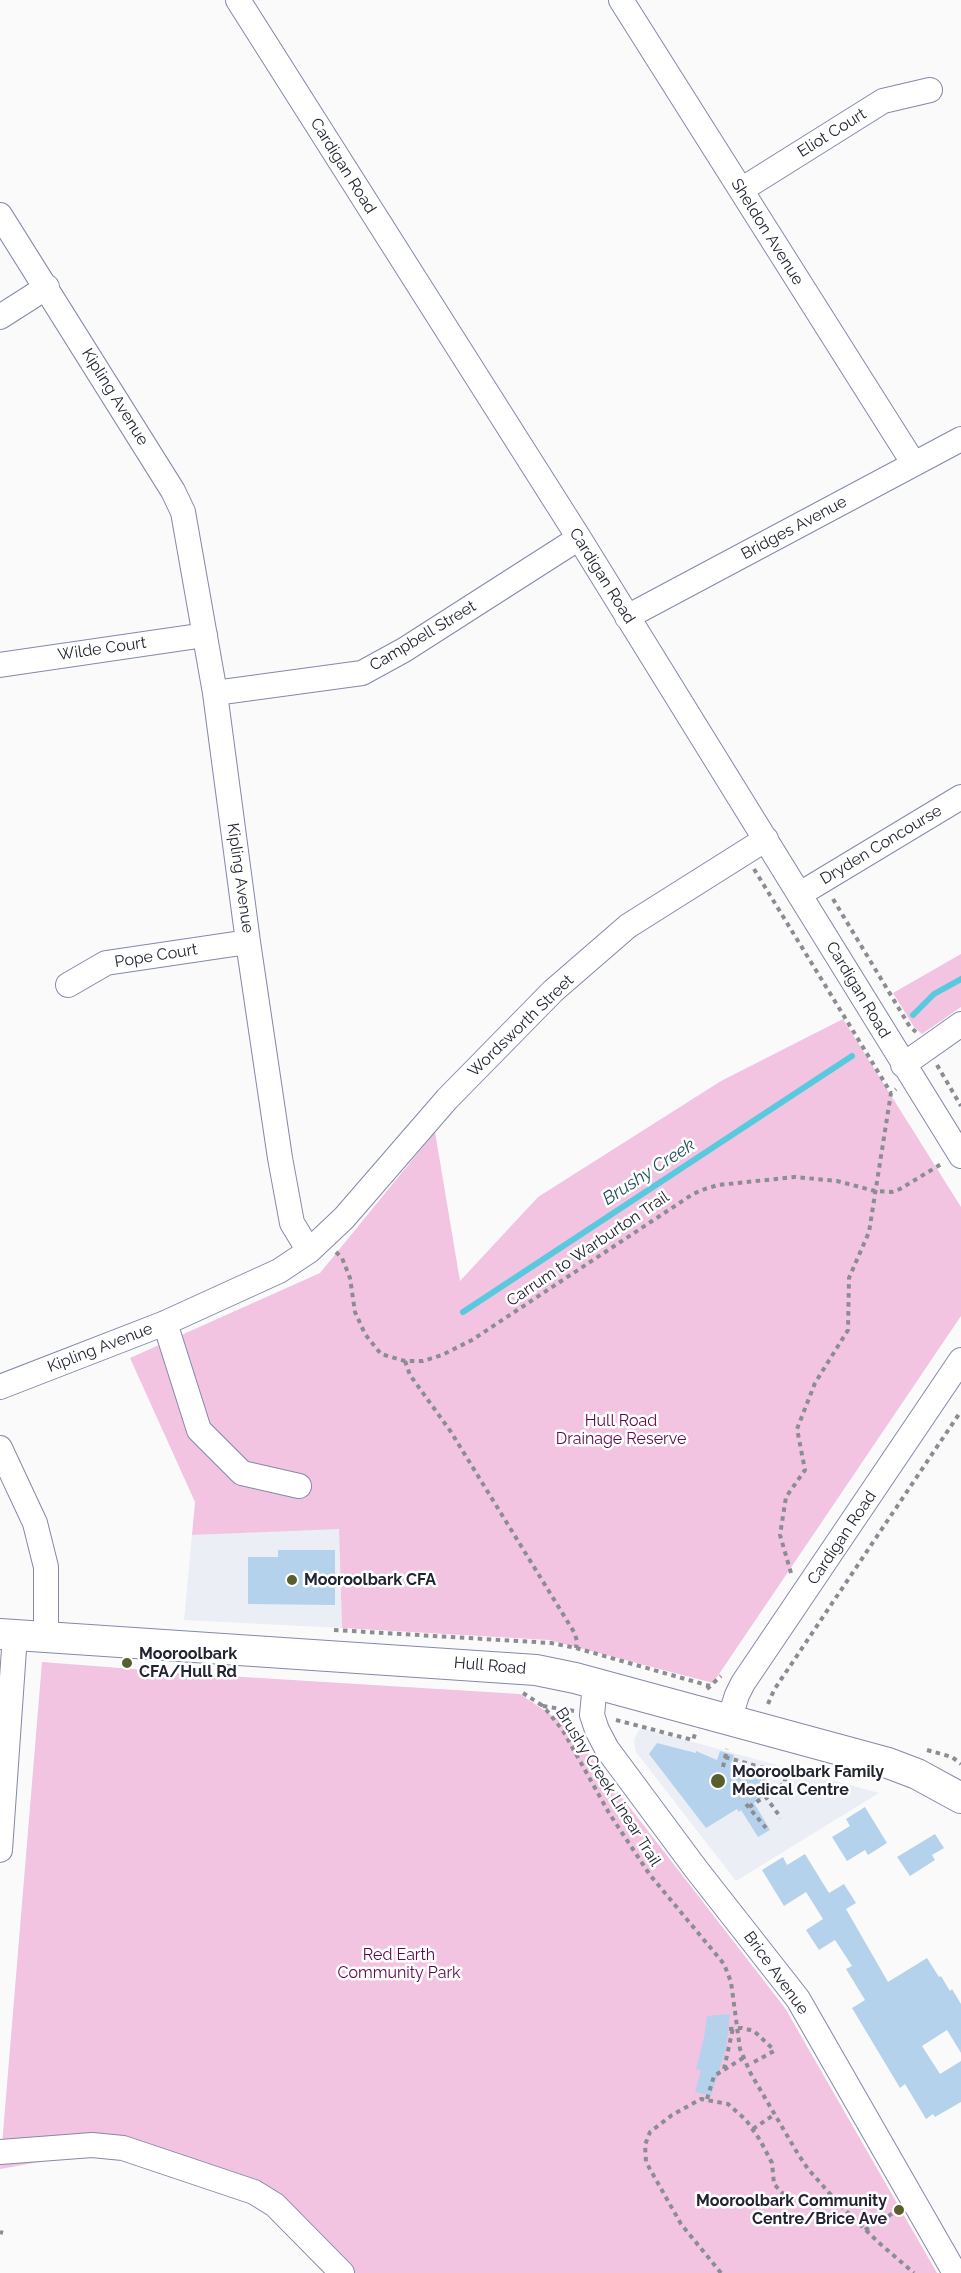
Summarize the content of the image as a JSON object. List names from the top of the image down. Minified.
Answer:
{"streets":{"main road":["Hull Road"],"street":["Eliot Court","Cardigan Road","Sheldon Avenue","Kipling Avenue","Bridges Avenue","Campbell Street","Wilde Court","Dryden Concourse","Pope Court","Wordsworth Street","Brice Avenue"],"path":["Carrum to Warburton Trail","Brushy Creek Linear Trail"]},"crossings":[["Eliot Court","Sheldon Avenue"],["Cardigan Road","Bridges Avenue"],["Cardigan Road","Campbell Street"],["Cardigan Road","Dryden Concourse"],["Cardigan Road","Wordsworth Street"],["Cardigan Road","Carrum to Warburton Trail"],["Cardigan Road","Hull Road"],["Sheldon Avenue","Bridges Avenue"],["Kipling Avenue","Campbell Street"],["Kipling Avenue","Wilde Court"],["Kipling Avenue","Pope Court"],["Kipling Avenue","Wordsworth Street"],["Kipling Avenue","Carrum to Warburton Trail"],["Wordsworth Street","Carrum to Warburton Trail"],["Hull Road","Brice Avenue"]],"water":["Brushy Creek"],"parks":["Hull Road Drainage Reserve","Red Earth Community Park"],"places":["Mooroolbark CFA","Mooroolbark CFA/Hull Rd","Mooroolbark Family Medical Centre","Mooroolbark Community Centre/Brice Ave"]}
